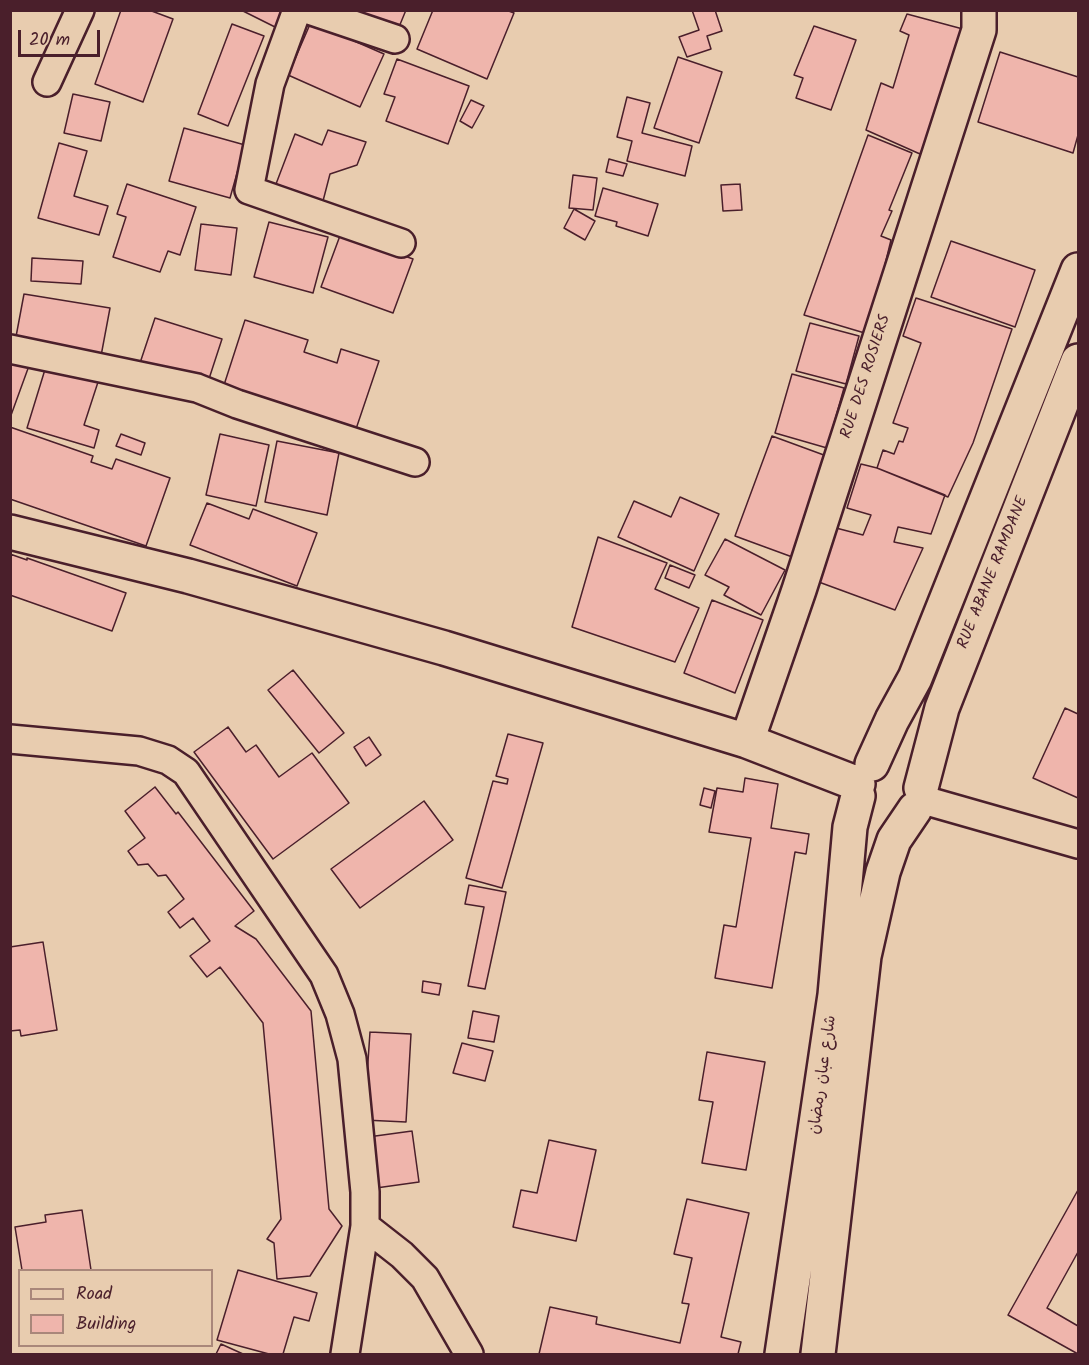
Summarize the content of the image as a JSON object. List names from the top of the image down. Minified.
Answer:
{"streets":{"street":["RUE DES ROSIERS","RUE ABANE RAMDANE","شارع عبان رمضان"]},"crossings":[["RUE ABANE RAMDANE","شارع عبان رمضان"]],"legend":["Road","Building"],"scale_bar":"20 m"}
